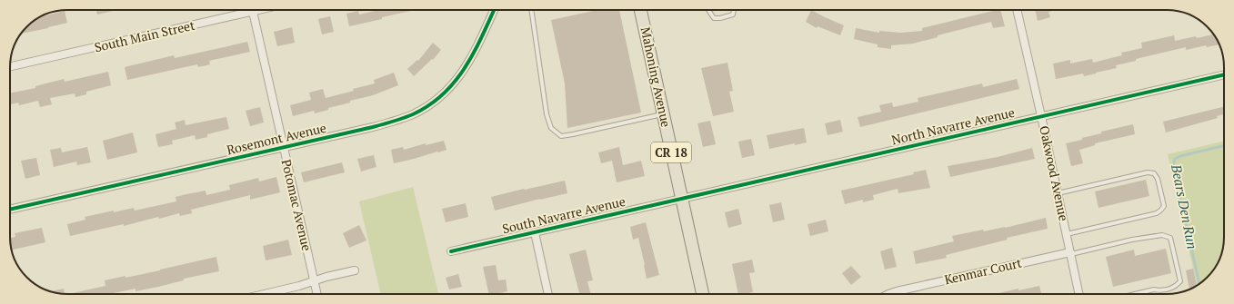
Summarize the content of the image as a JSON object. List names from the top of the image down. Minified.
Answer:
{"streets":{"main road":["Mahoning Avenue","CR 18"],"street":["South Main Street","North Navarre Avenue","Rosemont Avenue","Oakwood Avenue","Potomac Avenue","South Navarre Avenue","Kenmar Court"]},"crossings":[["South Main Street","Potomac Avenue"],["Mahoning Avenue","North Navarre Avenue"],["Mahoning Avenue","South Navarre Avenue"],["North Navarre Avenue","Oakwood Avenue"],["North Navarre Avenue","South Navarre Avenue"],["Rosemont Avenue","Potomac Avenue"],["Oakwood Avenue","Kenmar Court"]],"water":["Bears Den Run"]}
